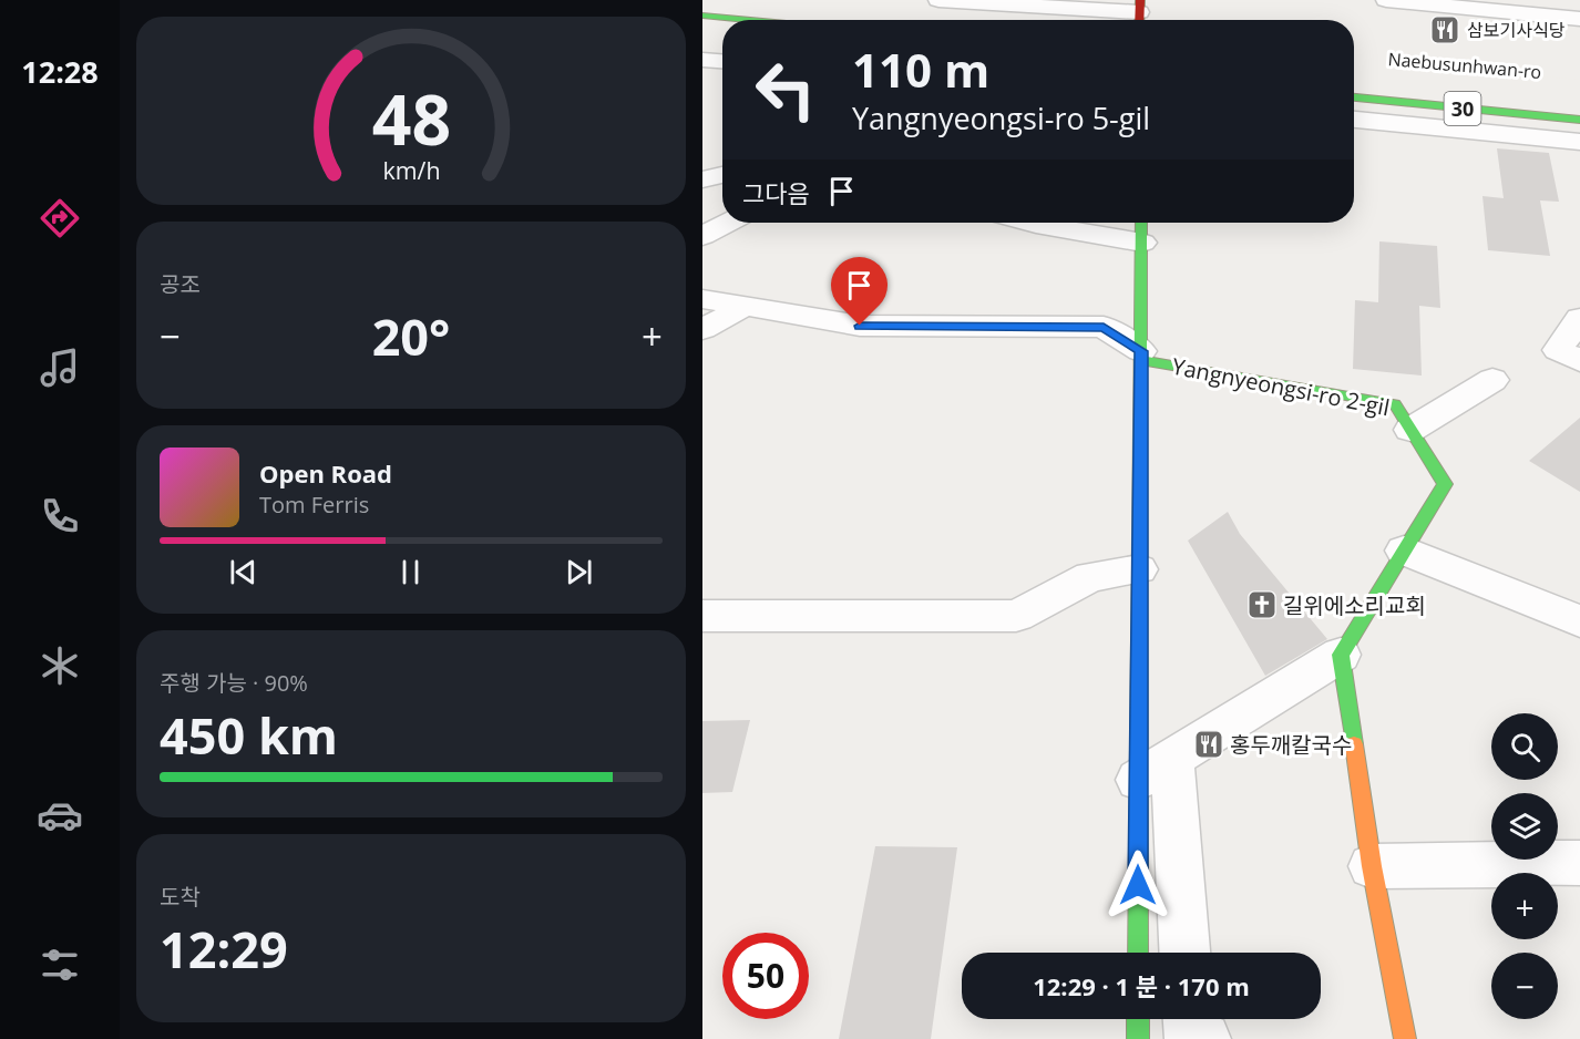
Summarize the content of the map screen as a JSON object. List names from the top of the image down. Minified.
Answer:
{"streets":{"main road":["Naebusunhwan-ro","30","Yangnyeongsi-ro 2-gil"]},"places":{"restaurant":["삼보기사식당","홍두깨칼국수"],"church":["길위에소리교회"]},"page":{"tabs":"12:28","turn":["110 m","Yangnyeongsi-ro 5-gil"],"then":"그다음","tile":["공조",["주행 가능 · 90%","450 km"],["도착","12:29"]],"heat":["−","20°","+"],"song":["Open Road","Tom Ferris"],"map_buttons":["+","−"],"limit":"50","trip":"12:29 · 1 분 · 170 m","gauge":["48","km/h"]}}
